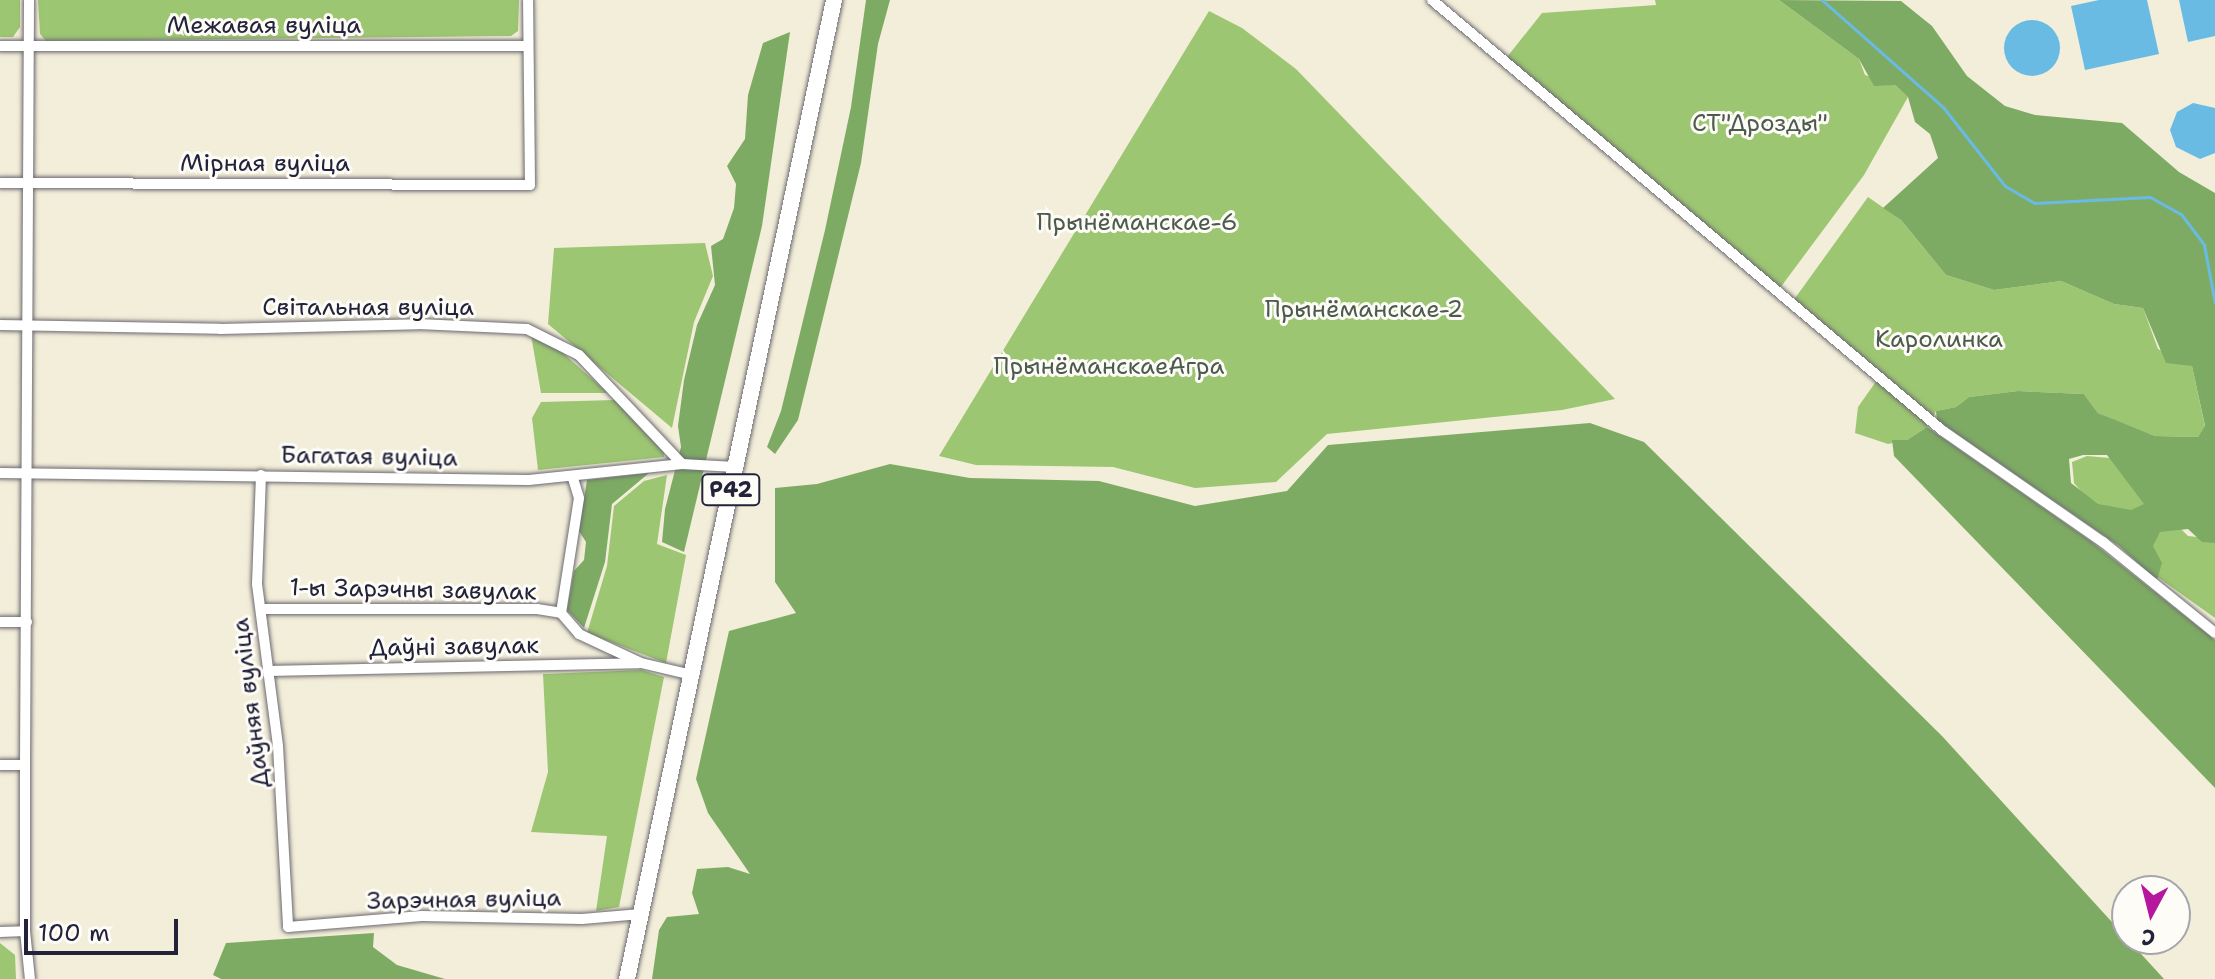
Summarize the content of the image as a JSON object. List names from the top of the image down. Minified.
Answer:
{"streets":{"main road":["Р42"],"street":["Межавая вуліца","Мірная вуліца","Світальная вуліца","Багатая вуліца","1-ы Зарэчны завулак","Даўні завулак","Даўняя вуліца","Зарэчная вуліца"]},"crossings":[["Межавая вуліца","Мірная вуліца"],["Світальная вуліца","Багатая вуліца"],["Багатая вуліца","Р42"],["Багатая вуліца","Даўняя вуліца"],["Р42","1-ы Зарэчны завулак"],["Р42","Зарэчная вуліца"],["1-ы Зарэчны завулак","Даўні завулак"],["1-ы Зарэчны завулак","Даўняя вуліца"],["Даўні завулак","Даўняя вуліца"],["Даўняя вуліца","Зарэчная вуліца"]],"parks":["СТ\"Дрозды\"","Прынёманскае-6","Прынёманскае-2","Каролинка","ПрынёманскаеАгра"],"scale_bar":"100 m","north":"bottom"}
